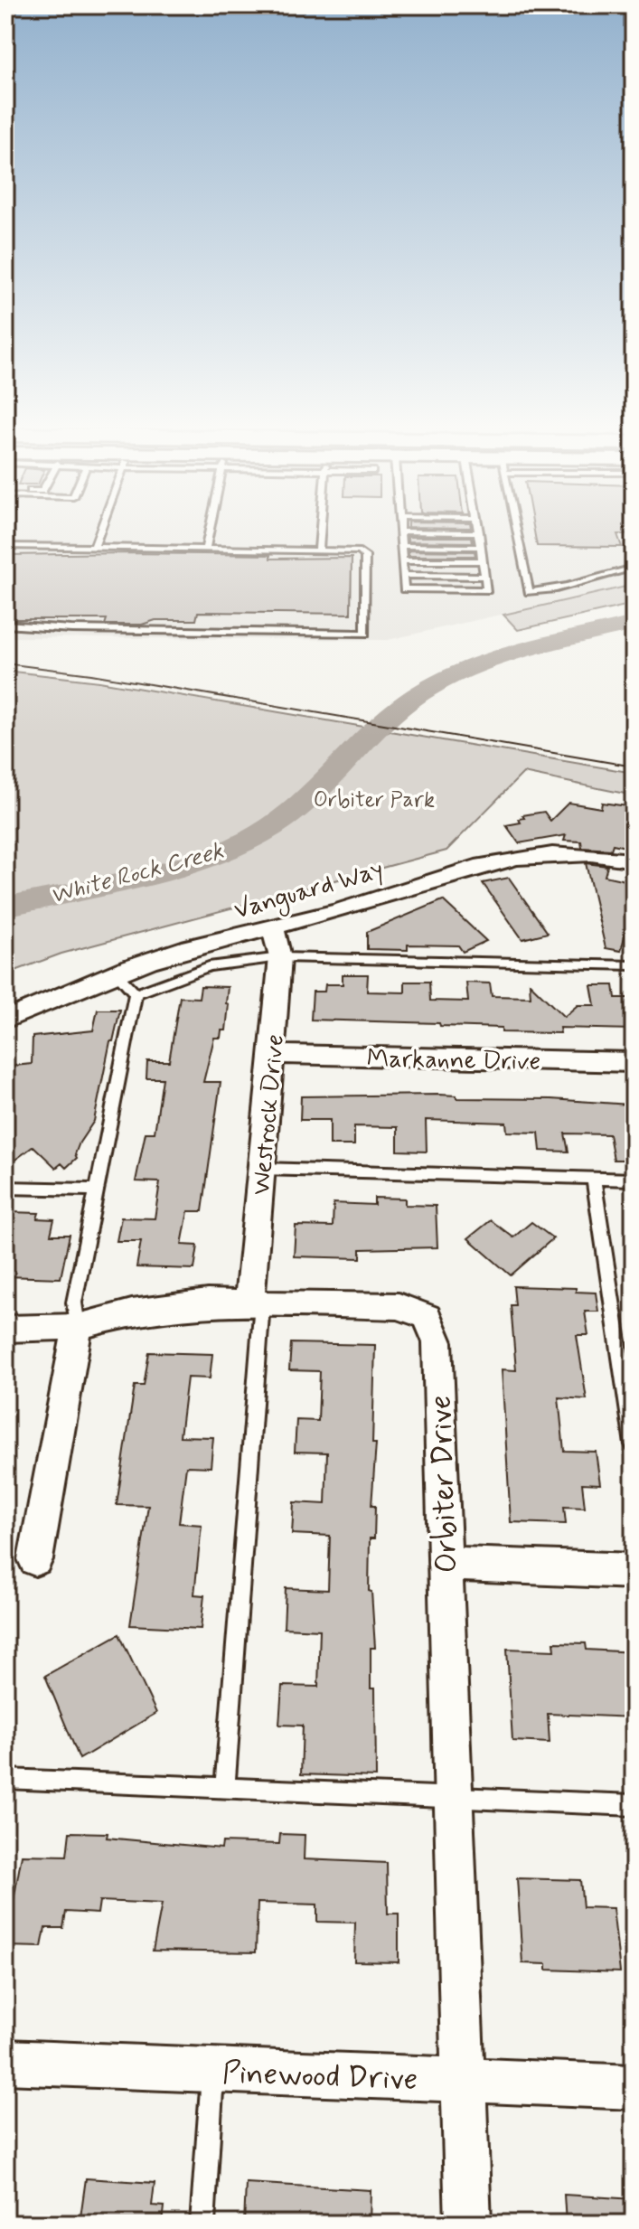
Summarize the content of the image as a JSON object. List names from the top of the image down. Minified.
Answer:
{"streets":{"street":["Vanguard Way","Markanne Drive","Westrock Drive","Orbiter Drive","Pinewood Drive"]},"crossings":[["Vanguard Way","Westrock Drive"],["Markanne Drive","Westrock Drive"],["Westrock Drive","Orbiter Drive"],["Orbiter Drive","Pinewood Drive"]],"water":["White Rock Creek"],"parks":["Orbiter Park"]}
